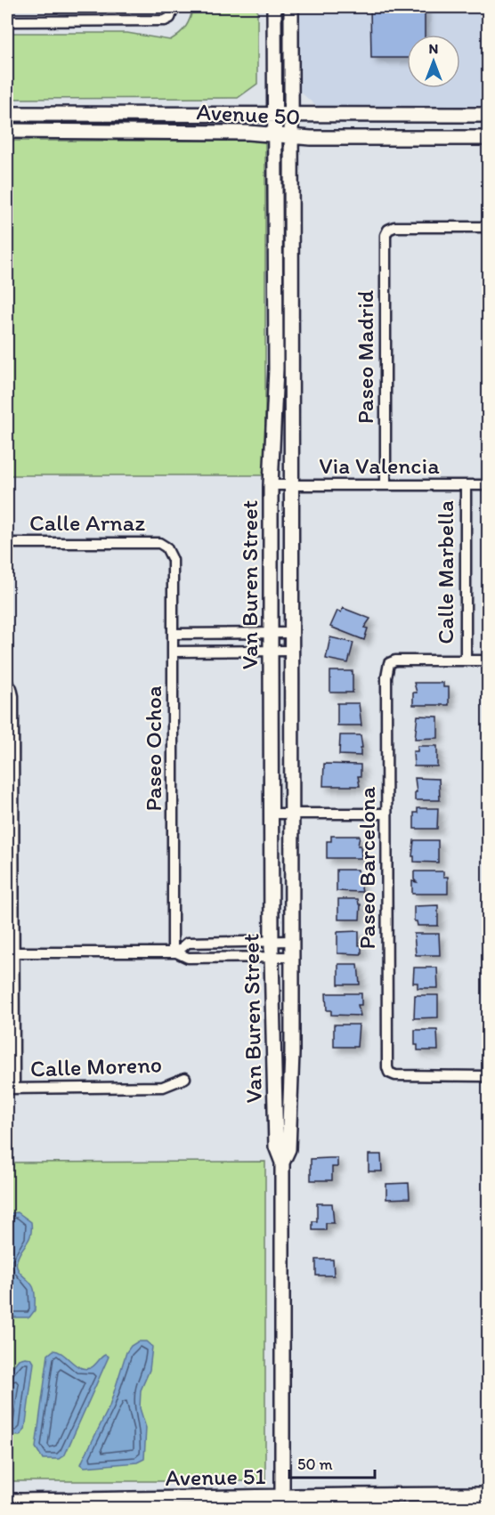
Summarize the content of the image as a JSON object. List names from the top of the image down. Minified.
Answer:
{"streets":{"street":["Avenue 50","Paseo Madrid","Via Valencia","Calle Arnaz","Calle Marbella","Van Buren Street","Paseo Ochoa","Paseo Barcelona","Calle Moreno","Avenue 51"]},"crossings":[["Avenue 50","Van Buren Street"],["Paseo Madrid","Via Valencia"],["Via Valencia","Calle Marbella"],["Via Valencia","Van Buren Street"],["Calle Arnaz","Paseo Ochoa"],["Calle Marbella","Paseo Barcelona"],["Van Buren Street","Avenue 51"]],"scale_bar":"50 m","north":"top"}
